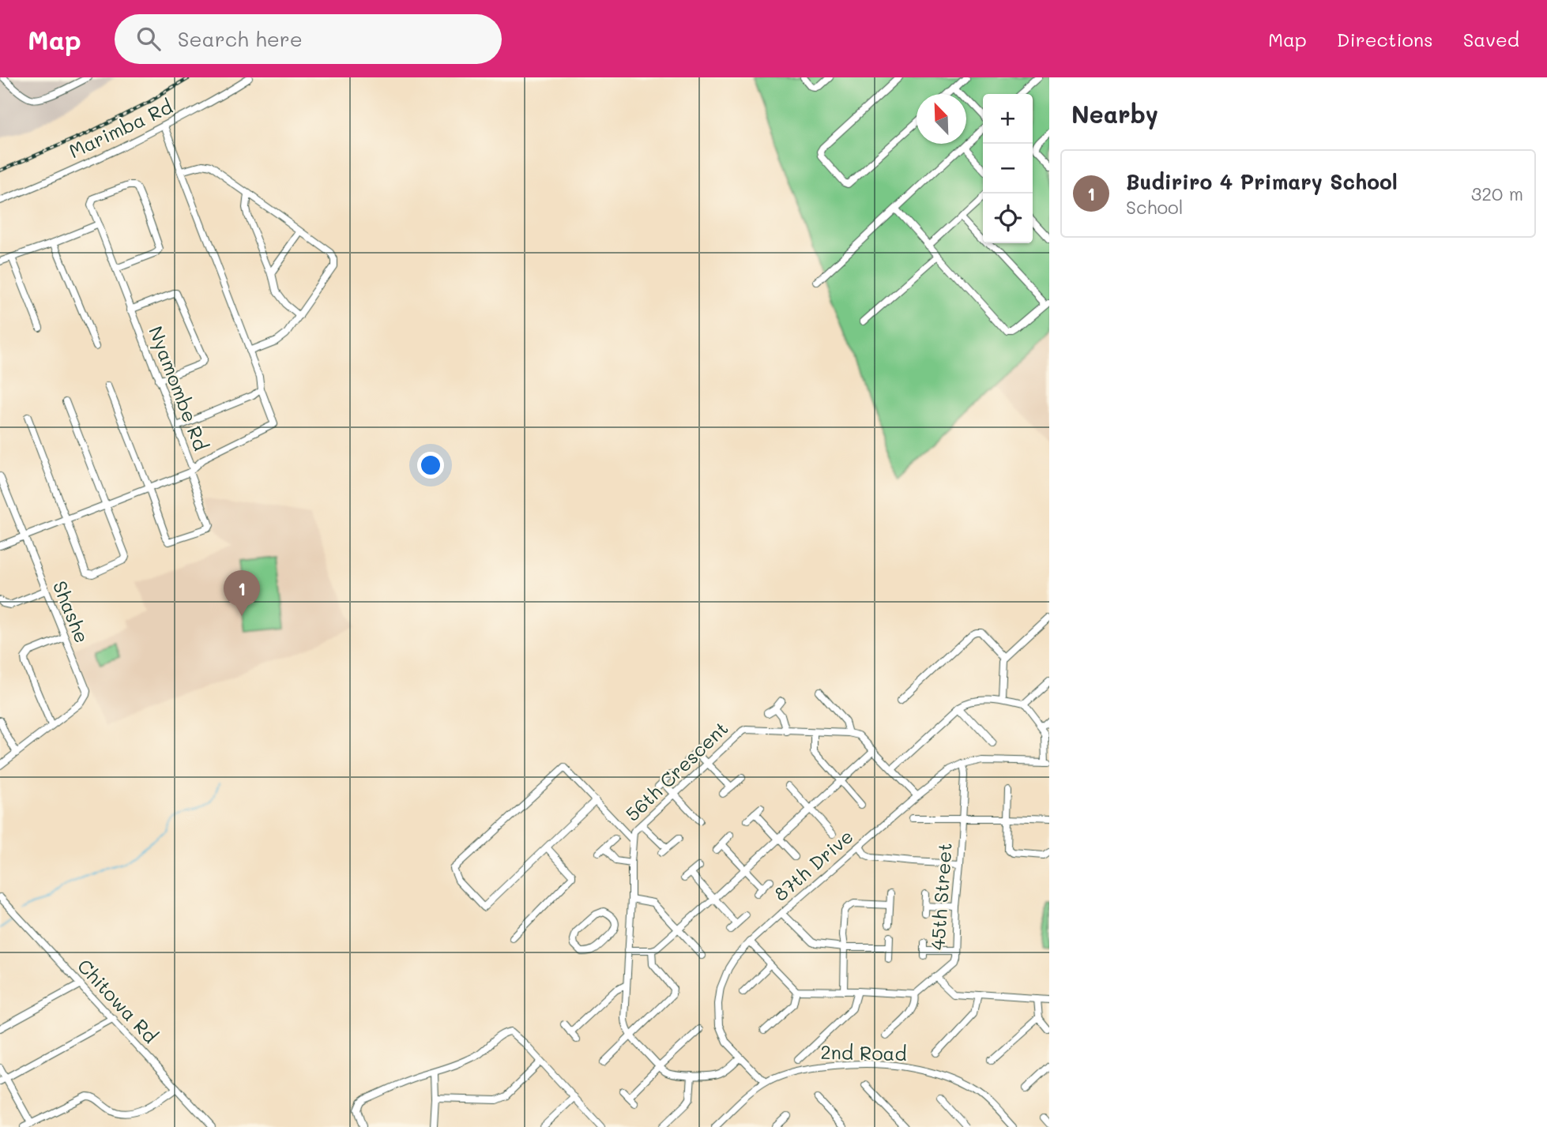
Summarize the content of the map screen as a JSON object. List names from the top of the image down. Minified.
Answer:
{"streets":{"street":["Marimba Rd","Nyamombe Rd","Shashe","56th Crescent","87th Drive","45th Street","Chitowa Rd","2nd Road"]},"crossings":[["Nyamombe Rd","Shashe"],["87th Drive","45th Street"],["87th Drive","2nd Road"]],"north":"top left","page":{"header":"Map","search":"Search here","nav":["Map","Directions","Saved"],"heading":"Nearby","map_buttons":["+","−"],"list":[{"mark":"1","name":"Budiriro 4 Primary School","note":"School","value":"320 m"}],"pins":"1"}}
